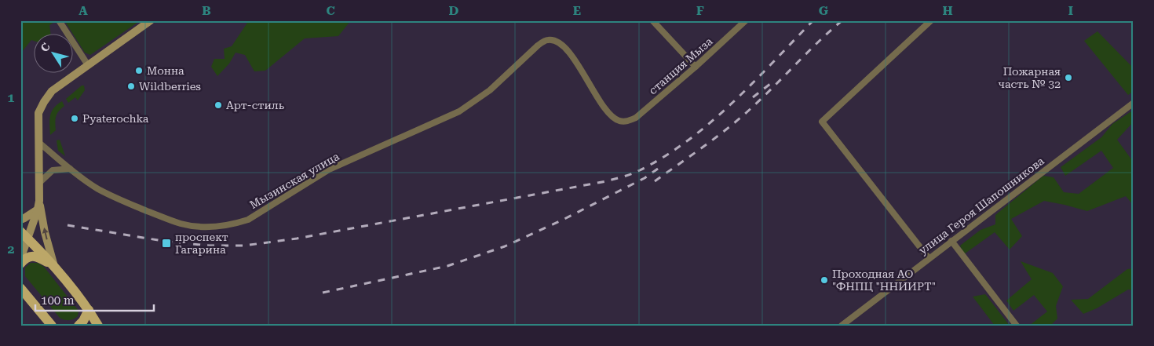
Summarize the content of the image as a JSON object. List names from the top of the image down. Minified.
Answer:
{"streets":{"street":["станция Мыза","Мызинская улица","улица Героя Шапошникова"]},"crossings":[["станция Мыза","Мызинская улица"]],"places":{"other":["Монна","Пожарная часть № 32","Wildberries","Арт-стиль","Pyaterochka","Проходная АО \"ФНПЦ \"ННИИРТ\""],"transit":["проспект Гагарина"]},"scale_bar":"100 m","north":"top left","grid":{"columns":["A","B","C","D","E","F","G","H","I"],"rows":["1","2"]}}
